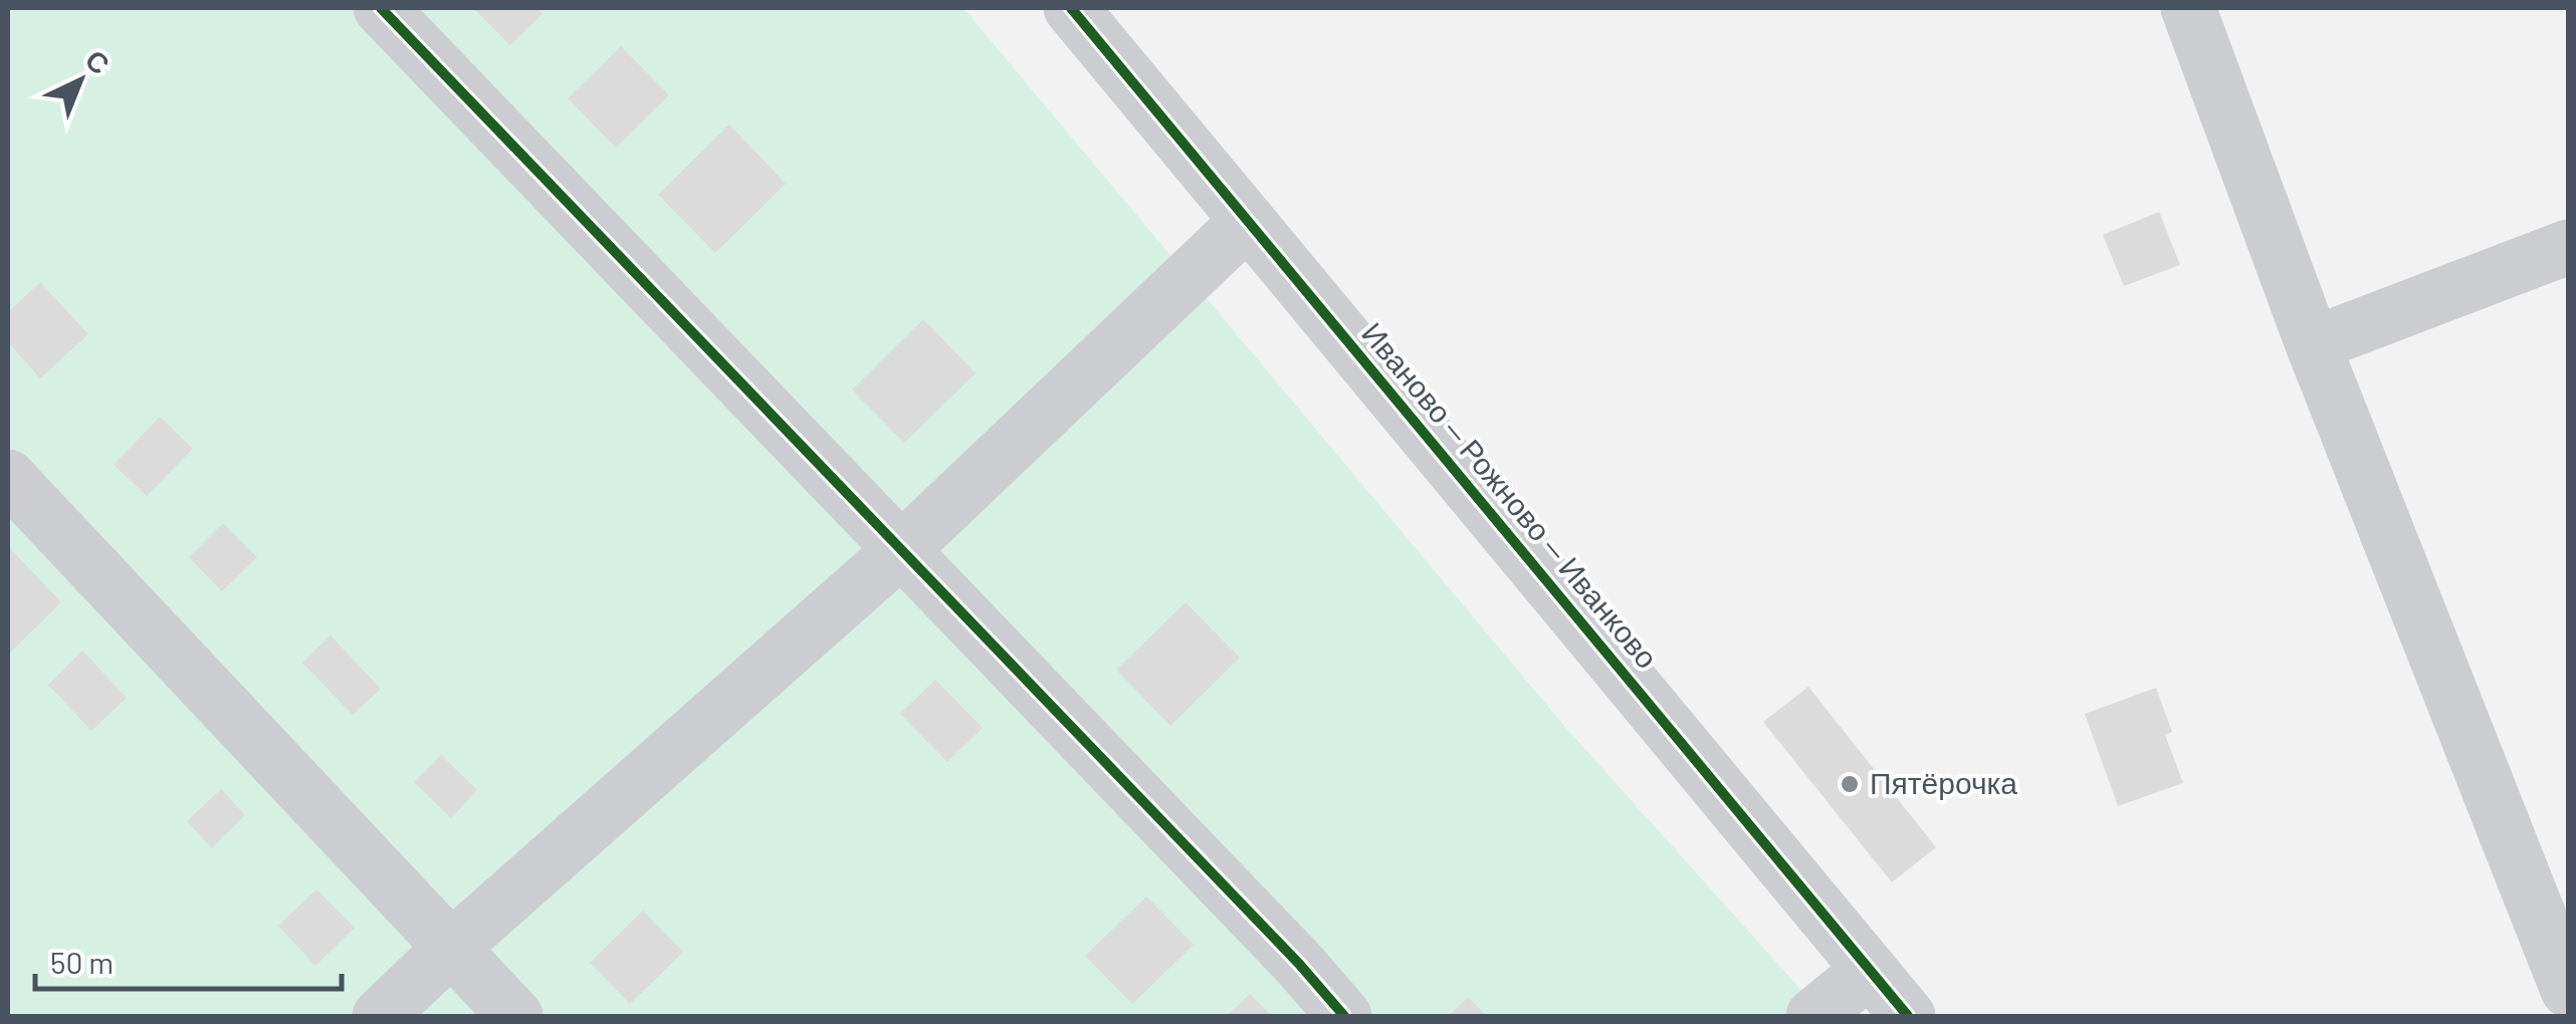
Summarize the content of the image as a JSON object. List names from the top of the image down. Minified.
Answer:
{"streets":{"street":["Иваново — Рожново — Иванково"]},"places":["Пятёрочка"],"scale_bar":"50 m","north":"top right"}
